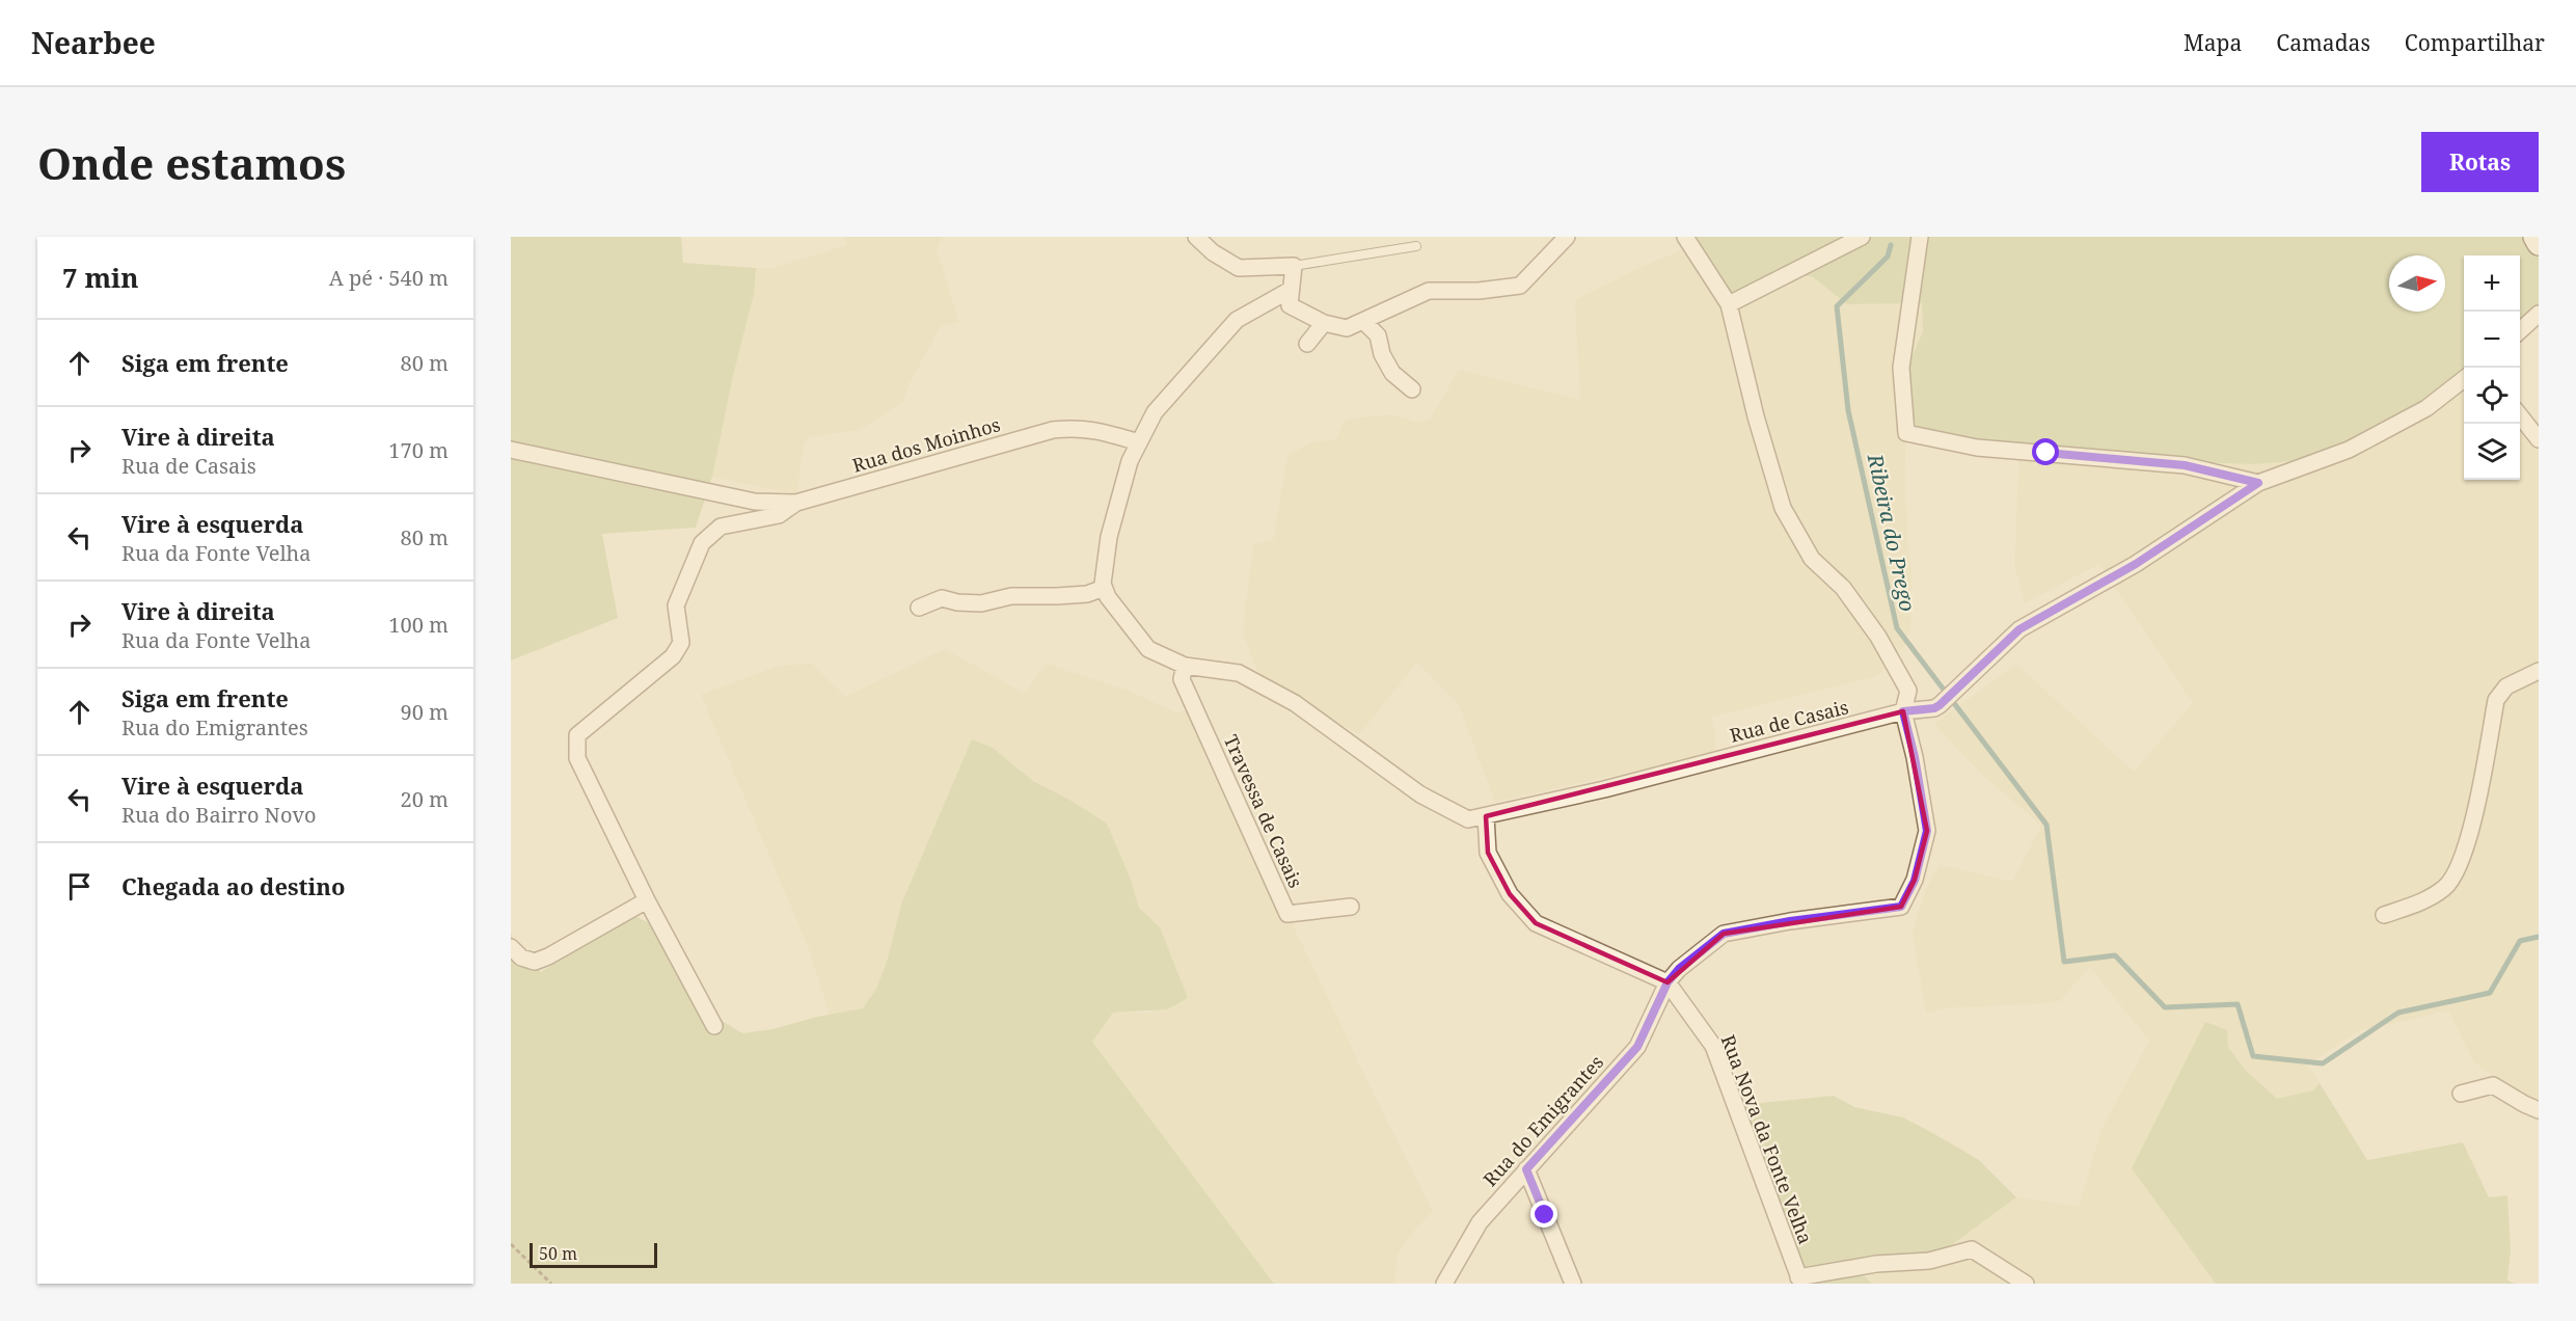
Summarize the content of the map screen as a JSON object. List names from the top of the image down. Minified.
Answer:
{"streets":{"street":["Rua dos Moinhos","Rua de Casais","Travessa de Casais","Rua do Emigrantes","Rua Nova da Fonte Velha"]},"crossings":[["Rua de Casais","Travessa de Casais"],["Rua do Emigrantes","Rua Nova da Fonte Velha"]],"water":["Ribeira do Prego"],"scale_bar":"50 m","north":"right","page":{"header":"Nearbee","nav":["Mapa","Camadas","Compartilhar"],"buttons":"Rotas","title":"Onde estamos","heading":["7 min","A pé · 540 m"],"map_buttons":["+","−"],"list":[["Siga em frente","80 m"],["Vire à direita","Rua de Casais","170 m"],["Vire à esquerda","Rua da Fonte Velha","80 m"],["Vire à direita","Rua da Fonte Velha","100 m"],["Siga em frente","Rua do Emigrantes","90 m"],["Vire à esquerda","Rua do Bairro Novo","20 m"],"Chegada ao destino"],"scale":"50 m"}}
